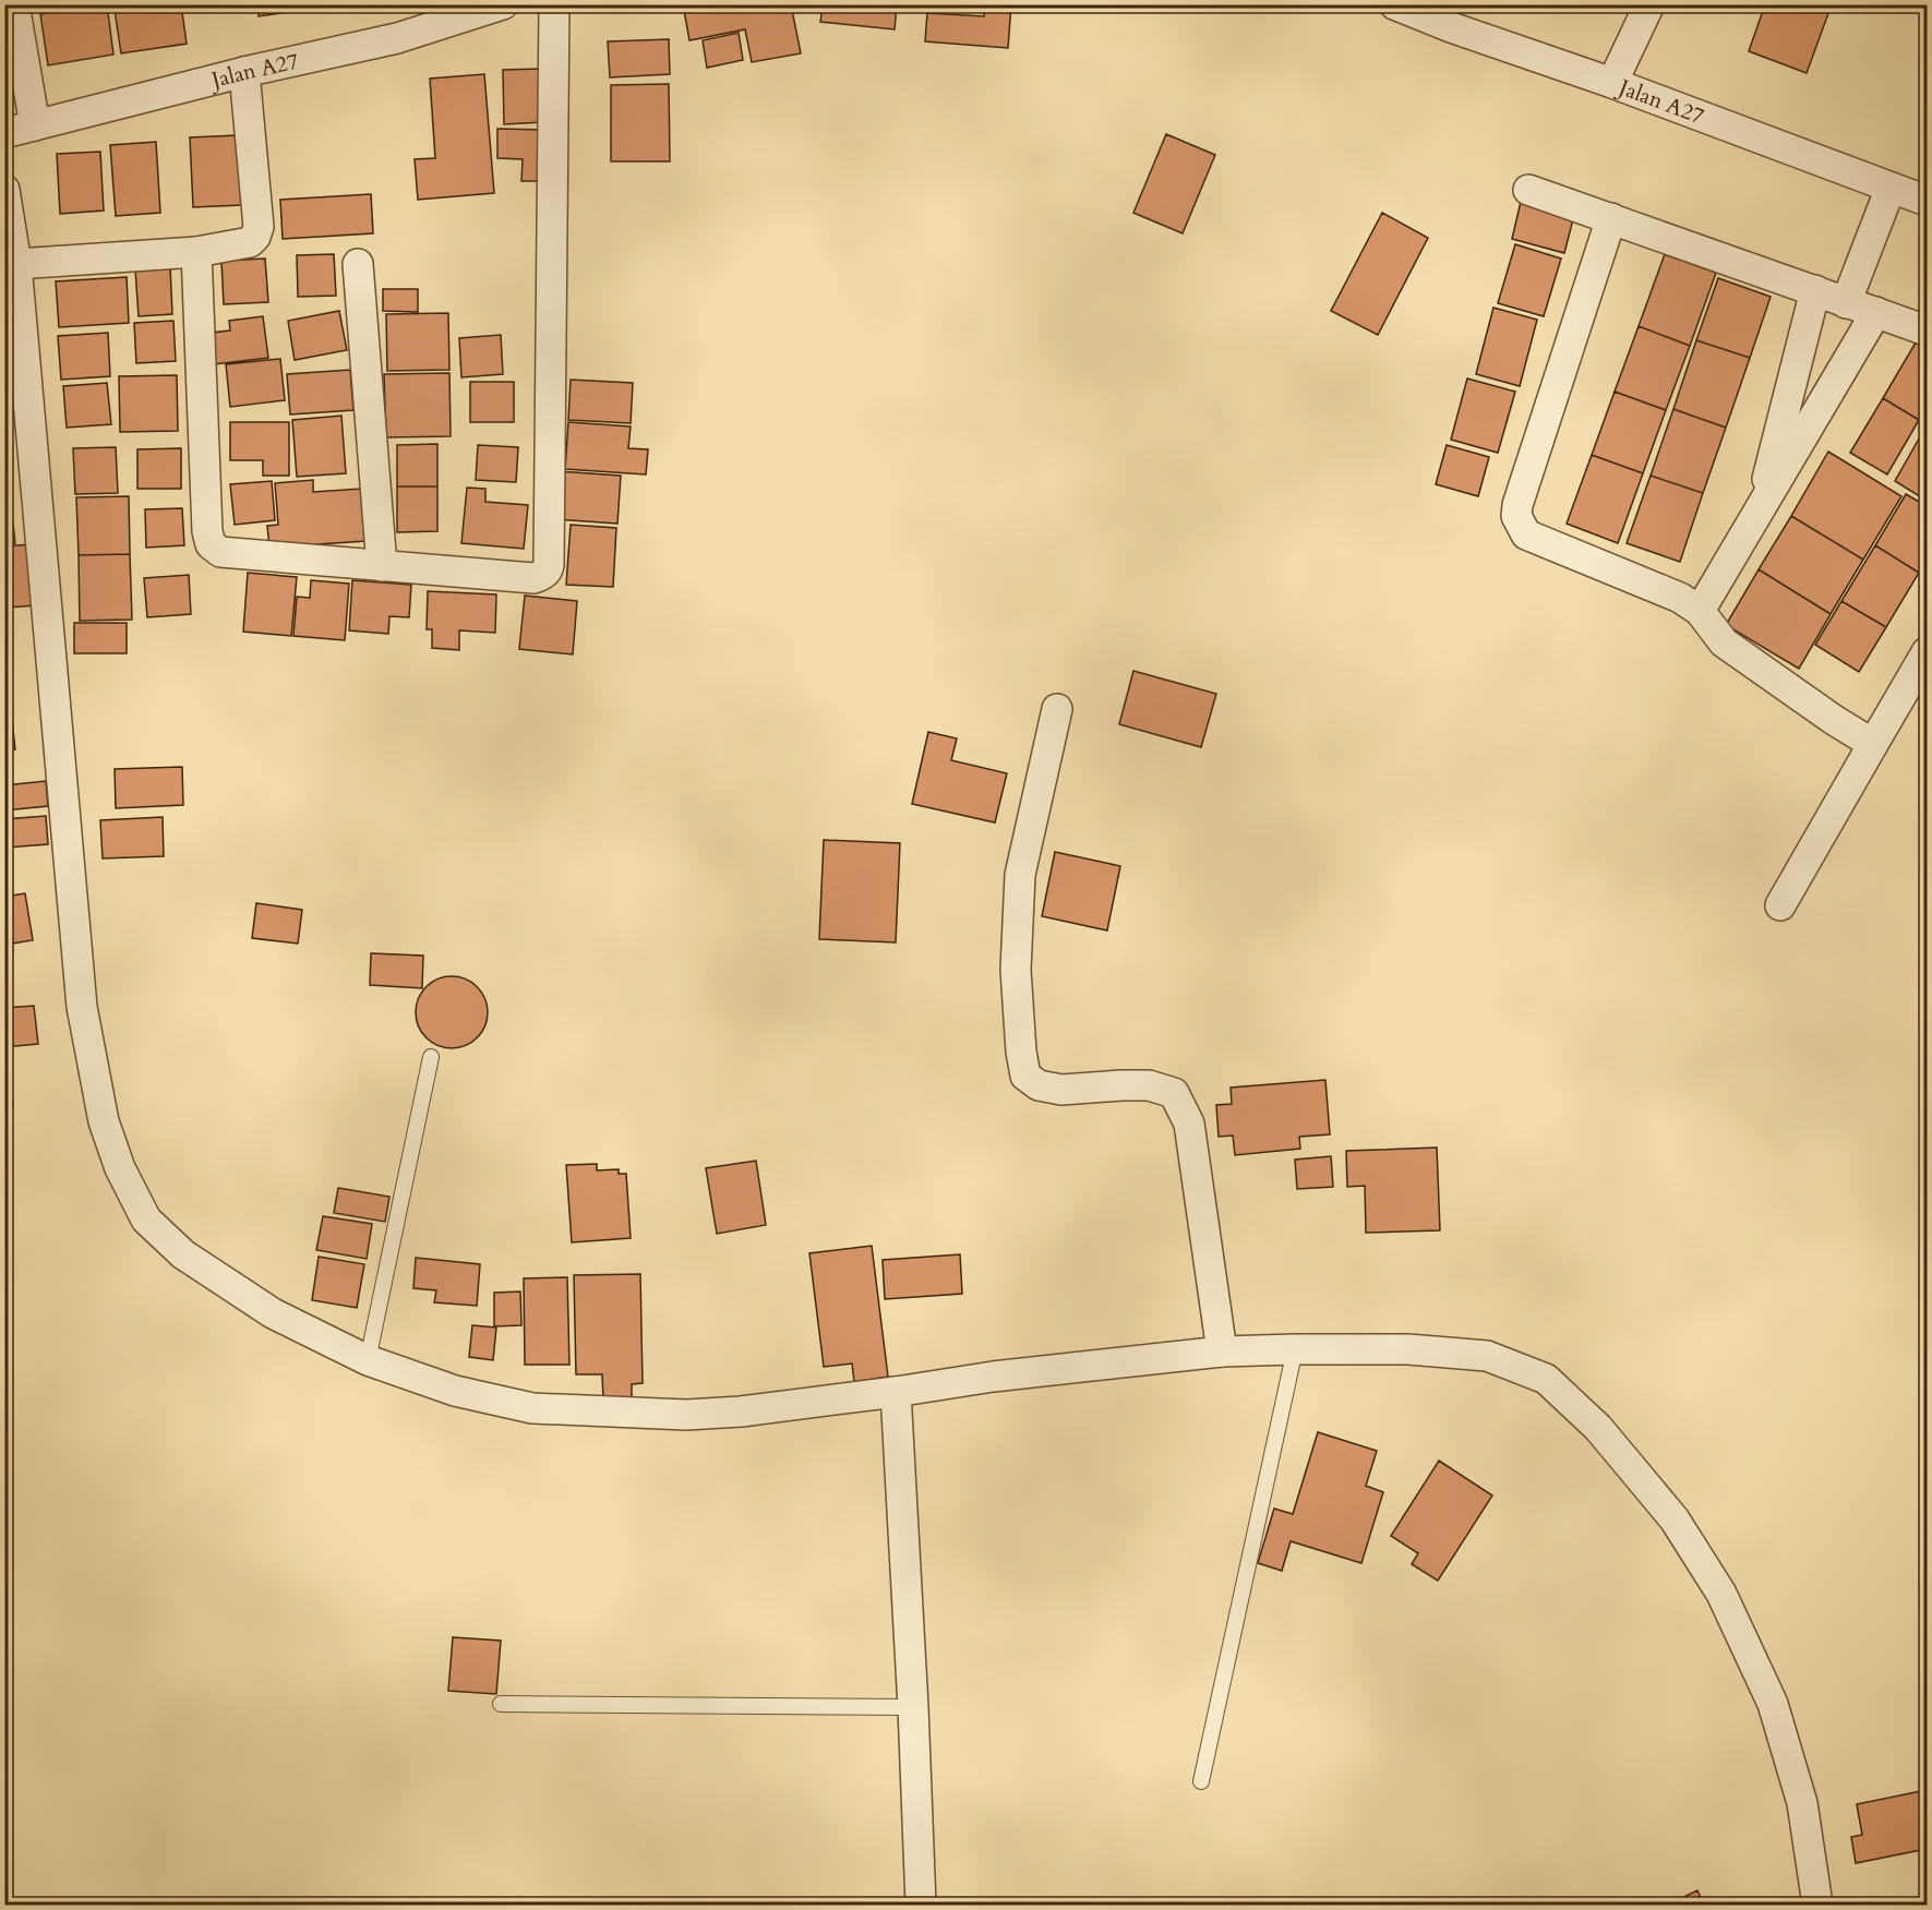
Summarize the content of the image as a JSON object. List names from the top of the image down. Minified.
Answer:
{"streets":{"street":["Jalan A27"]}}
